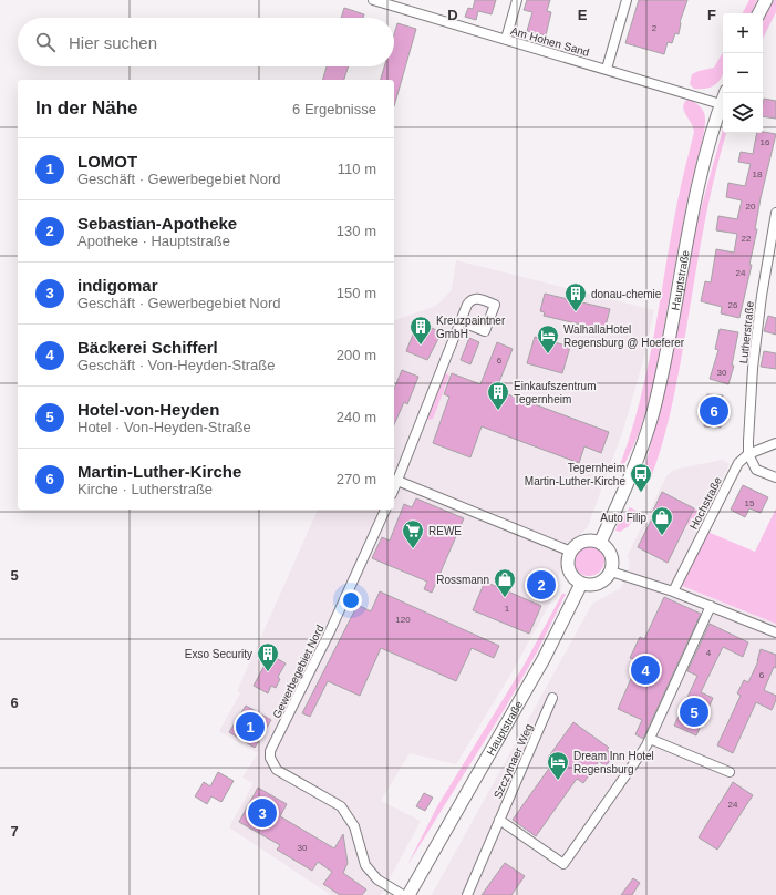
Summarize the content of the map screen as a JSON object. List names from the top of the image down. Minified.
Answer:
{"streets":{"main road":["Hauptstraße"],"street":["Am Hohen Sand","Lutherstraße","Hochstraße","Gewerbegebiet Nord","Szczytnaer Weg"]},"crossings":[["Am Hohen Sand","Hauptstraße"],["Lutherstraße","Hochstraße"]],"places":{"building":["donau-chemie","Kreuzpaintner GmbH","Einkaufszentrum Tegernheim","Exso Security"],"hotel":["WalhallaHotel Regensburg @ Hoeferer","Dream Inn Hotel Regensburg"],"bus stop":["Tegernheim Martin-Luther-Kirche"],"shop":["Auto Filip","Rossmann"],"supermarket":["REWE"]},"house_numbers":["2","16","18","20","22","24","26","6","30","15","1","120","4","6","24","30"],"page":{"map_buttons":["+","−"],"search":"Hier suchen","heading":["In der Nähe","6 Ergebnisse"],"list":[{"mark":"1","name":"LOMOT","note":"Geschäft · Gewerbegebiet Nord","value":"110 m"},{"mark":"2","name":"Sebastian-Apotheke","note":"Apotheke · Hauptstraße","value":"130 m"},{"mark":"3","name":"indigomar","note":"Geschäft · Gewerbegebiet Nord","value":"150 m"},{"mark":"4","name":"Bäckerei Schifferl","note":"Geschäft · Von-Heyden-Straße","value":"200 m"},{"mark":"5","name":"Hotel-von-Heyden","note":"Hotel · Von-Heyden-Straße","value":"240 m"},{"mark":"6","name":"Martin-Luther-Kirche","note":"Kirche · Lutherstraße","value":"270 m"}],"pins":["6","2","4","5","1","3"]},"grid":{"columns":["D","E","F"],"rows":["5","6","7"]}}
